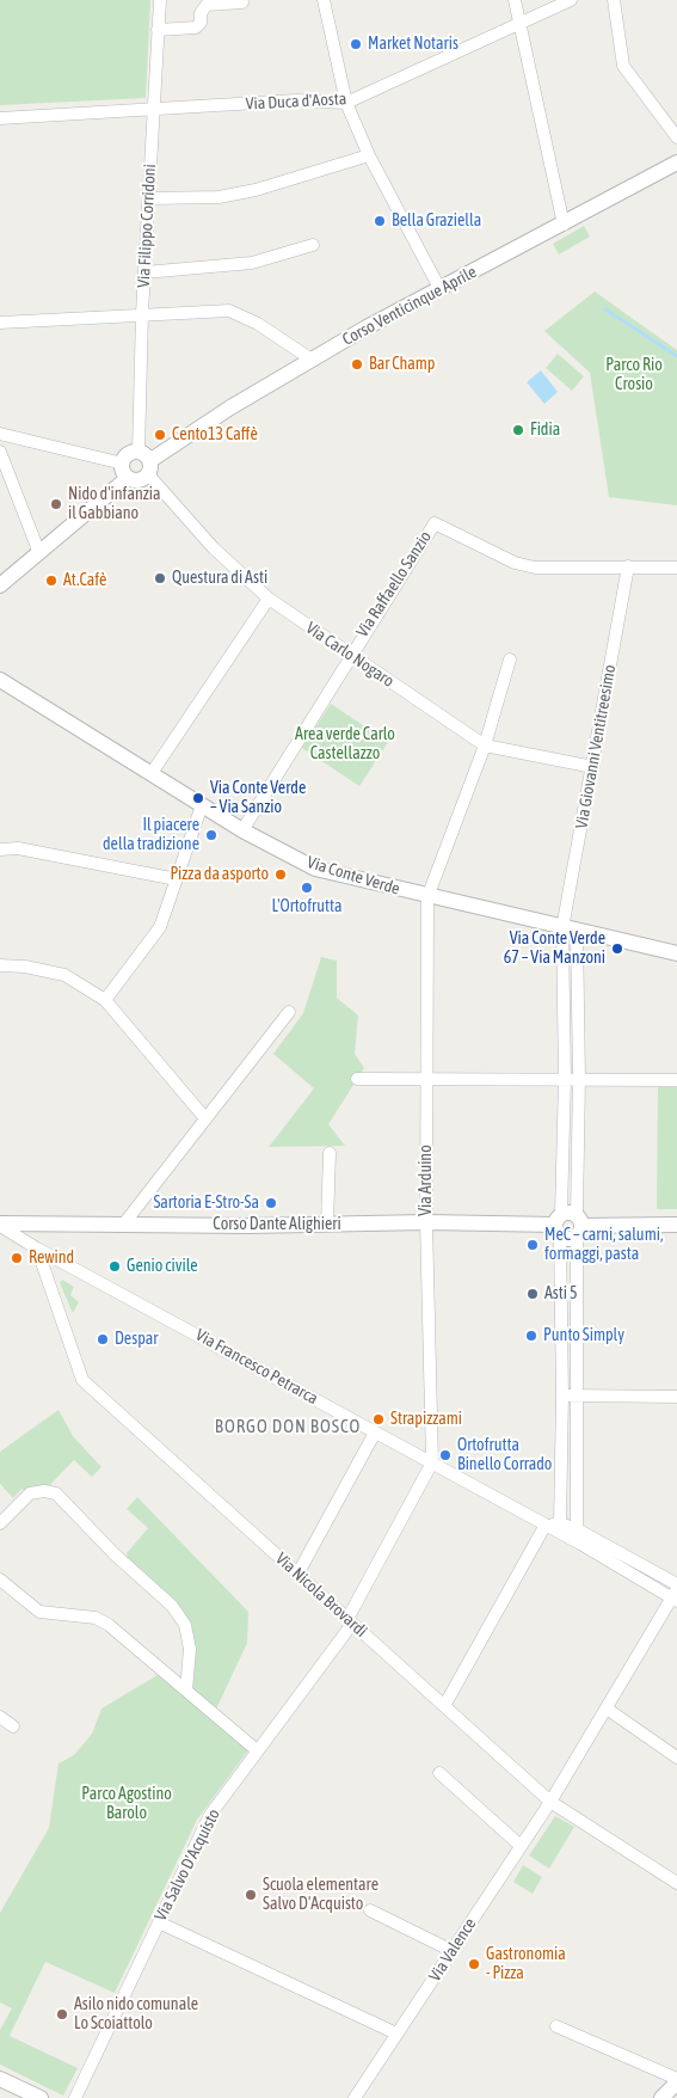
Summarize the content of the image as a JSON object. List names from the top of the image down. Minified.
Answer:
{"streets":{"street":["Via Duca d'Aosta","Via Filippo Corridoni","Corso Venticinque Aprile","Via Raffaello Sanzio","Via Carlo Nogaro","Via Giovanni Ventitreesimo","Via Conte Verde","Via Arduino","Corso Dante Alighieri","Via Francesco Petrarca","Via Nicola Brovardi","Via Salvo D'Acquisto","Via Valence"]},"crossings":[["Via Duca d'Aosta","Via Filippo Corridoni"],["Via Filippo Corridoni","Corso Venticinque Aprile"],["Via Filippo Corridoni","Via Carlo Nogaro"],["Corso Venticinque Aprile","Via Carlo Nogaro"],["Via Raffaello Sanzio","Via Carlo Nogaro"],["Via Raffaello Sanzio","Via Giovanni Ventitreesimo"],["Via Raffaello Sanzio","Via Conte Verde"],["Via Carlo Nogaro","Via Giovanni Ventitreesimo"],["Via Giovanni Ventitreesimo","Via Conte Verde"],["Via Conte Verde","Via Arduino"],["Via Arduino","Corso Dante Alighieri"],["Via Arduino","Via Francesco Petrarca"],["Via Arduino","Via Salvo D'Acquisto"],["Corso Dante Alighieri","Via Francesco Petrarca"],["Via Francesco Petrarca","Via Nicola Brovardi"],["Via Francesco Petrarca","Via Salvo D'Acquisto"],["Via Francesco Petrarca","Via Valence"],["Via Nicola Brovardi","Via Salvo D'Acquisto"],["Via Nicola Brovardi","Via Valence"]],"districts":["BORGO DON BOSCO"],"parks":["Parco Rio Crosio","Area verde Carlo Castellazzo","Parco Agostino Barolo"],"places":["Market Notaris","Bella Graziella","Bar Champ","Fidia","Cento13 Caffè","Nido d'infanzia il Gabbiano","Questura di Asti","At.Cafè","Via Conte Verde – Via Sanzio","Il piacere della tradizione","Pizza da asporto","L'Ortofrutta","Via Conte Verde 67 – Via Manzoni","Sartoria E-Stro-Sa","MeC – carni, salumi, formaggi, pasta","Rewind","Genio civile","Asti 5","Punto Simply","Despar","Strapizzami","Ortofrutta Binello Corrado","Scuola elementare Salvo D'Acquisto","Gastronomia - Pizza","Asilo nido comunale Lo Scoiattolo"]}
